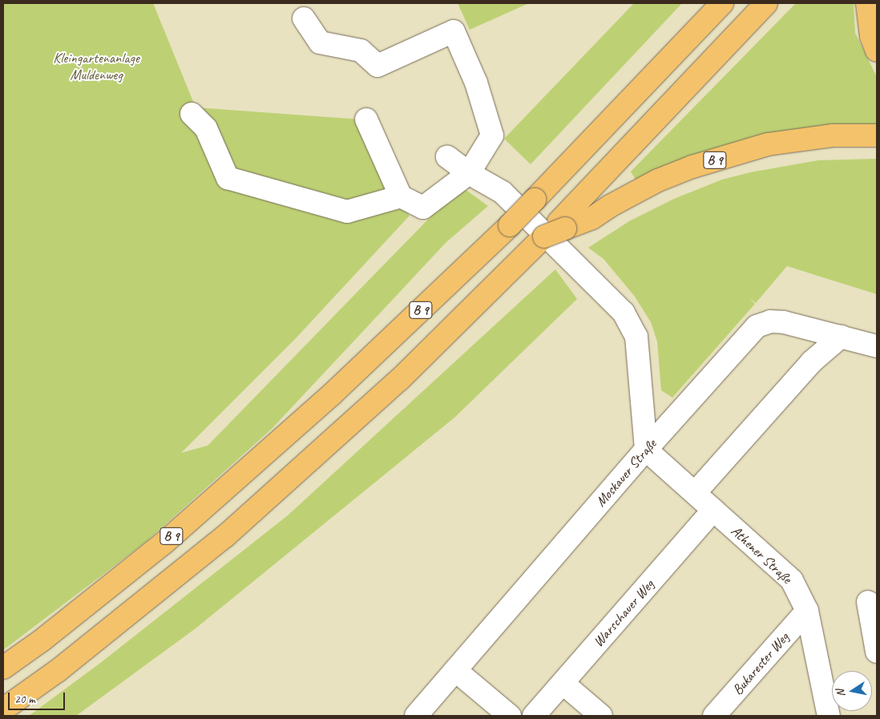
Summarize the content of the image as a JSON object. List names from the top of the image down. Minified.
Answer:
{"streets":{"highway":["B 9"],"street":["Moskauer Straße","Athener Straße","Warschauer Weg","Bukarester Weg"]},"crossings":[["Moskauer Straße","Athener Straße"],["Athener Straße","Warschauer Weg"],["Athener Straße","Bukarester Weg"]],"parks":["Kleingartenanlage Muldenweg"],"scale_bar":"20 m","north":"left"}
